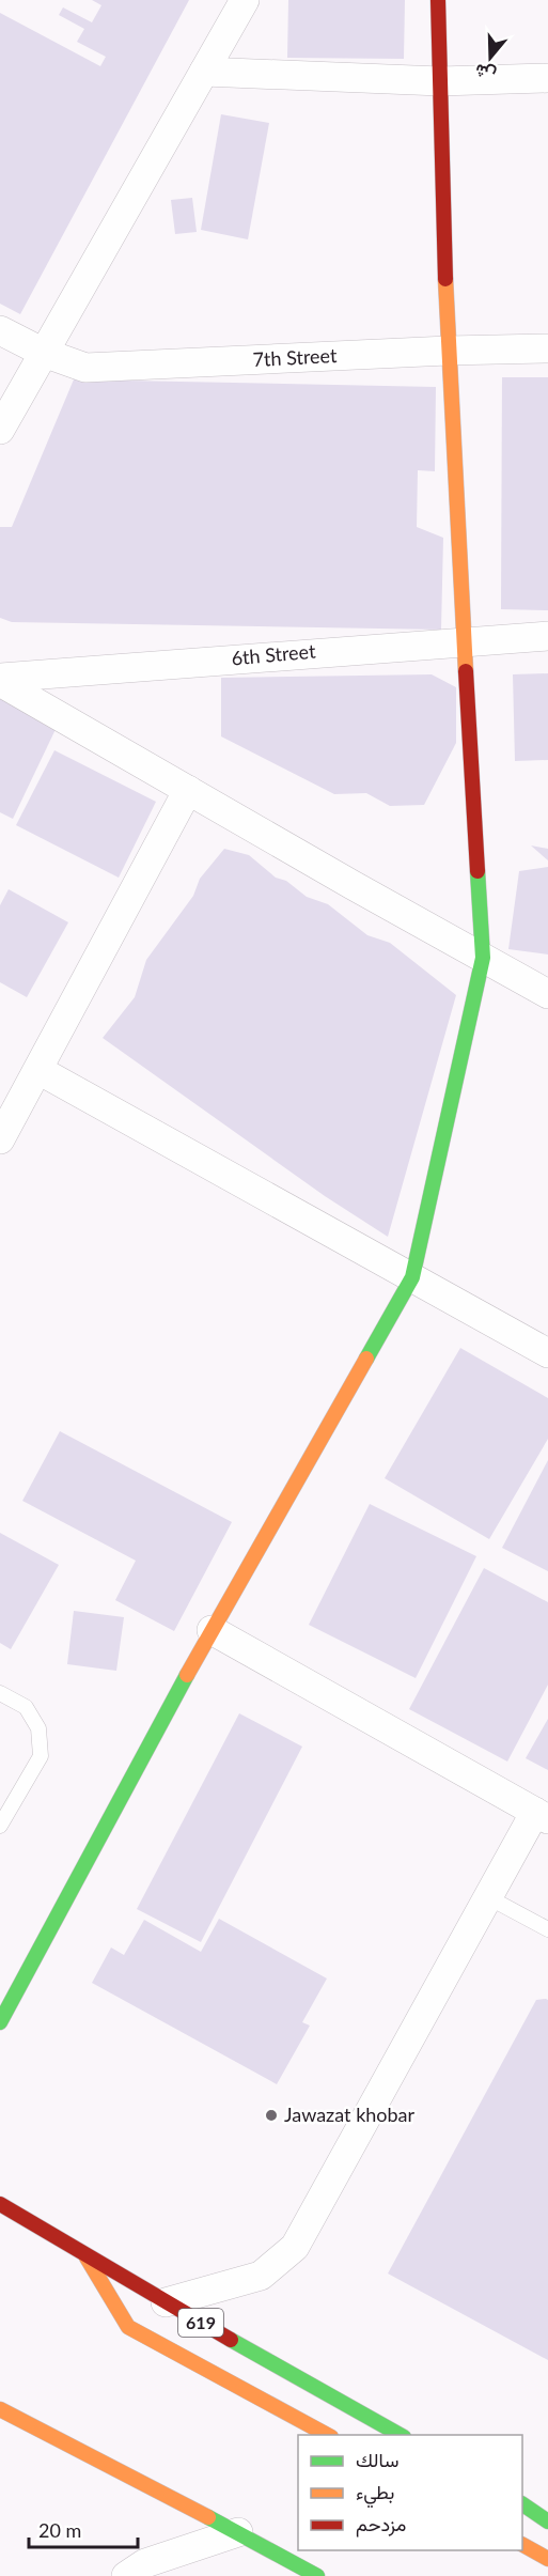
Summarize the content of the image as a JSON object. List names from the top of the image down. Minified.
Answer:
{"streets":{"main road":["619"],"street":["7th Street","6th Street"]},"places":["Jawazat khobar"],"legend":["سالك","بطيء","مزدحم"],"scale_bar":"20 m","north":"bottom"}
